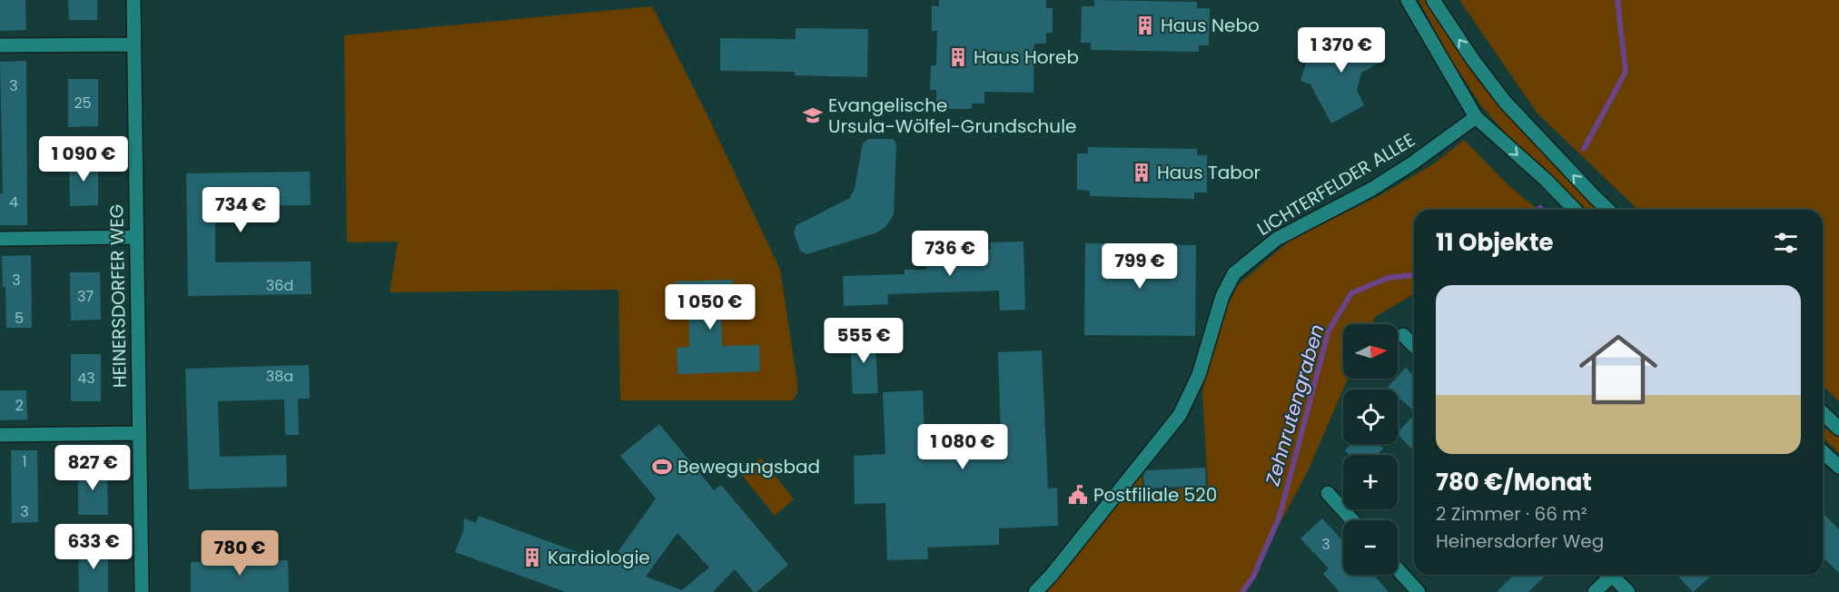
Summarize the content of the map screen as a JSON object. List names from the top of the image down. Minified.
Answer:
{"streets":{"street":["LICHTERFELDER ALLEE","HEINERSDORFER WEG"]},"water":["Zehnrutengraben"],"places":{"building":["Haus Nebo","Haus Horeb","Haus Tabor","Kardiologie"],"school or university":["Evangelische Ursula-Wölfel-Grundschule"],"sports":["Bewegungsbad"],"public building":["Postfiliale 520"]},"house_numbers":["3","25","4","3","36d","37","5","38a","43","2","1","3","3"],"north":"right","page":{"price":["1 370 €","1 090 €","734 €","736 €","799 €","1 050 €","555 €","1 080 €","827 €","633 €","780 €"],"heading":"11 Objekte","list":[{"name":"780 €/Monat","note":"2 Zimmer · 66 m² · Heinersdorfer Weg"}],"map_buttons":["+","−"]}}
